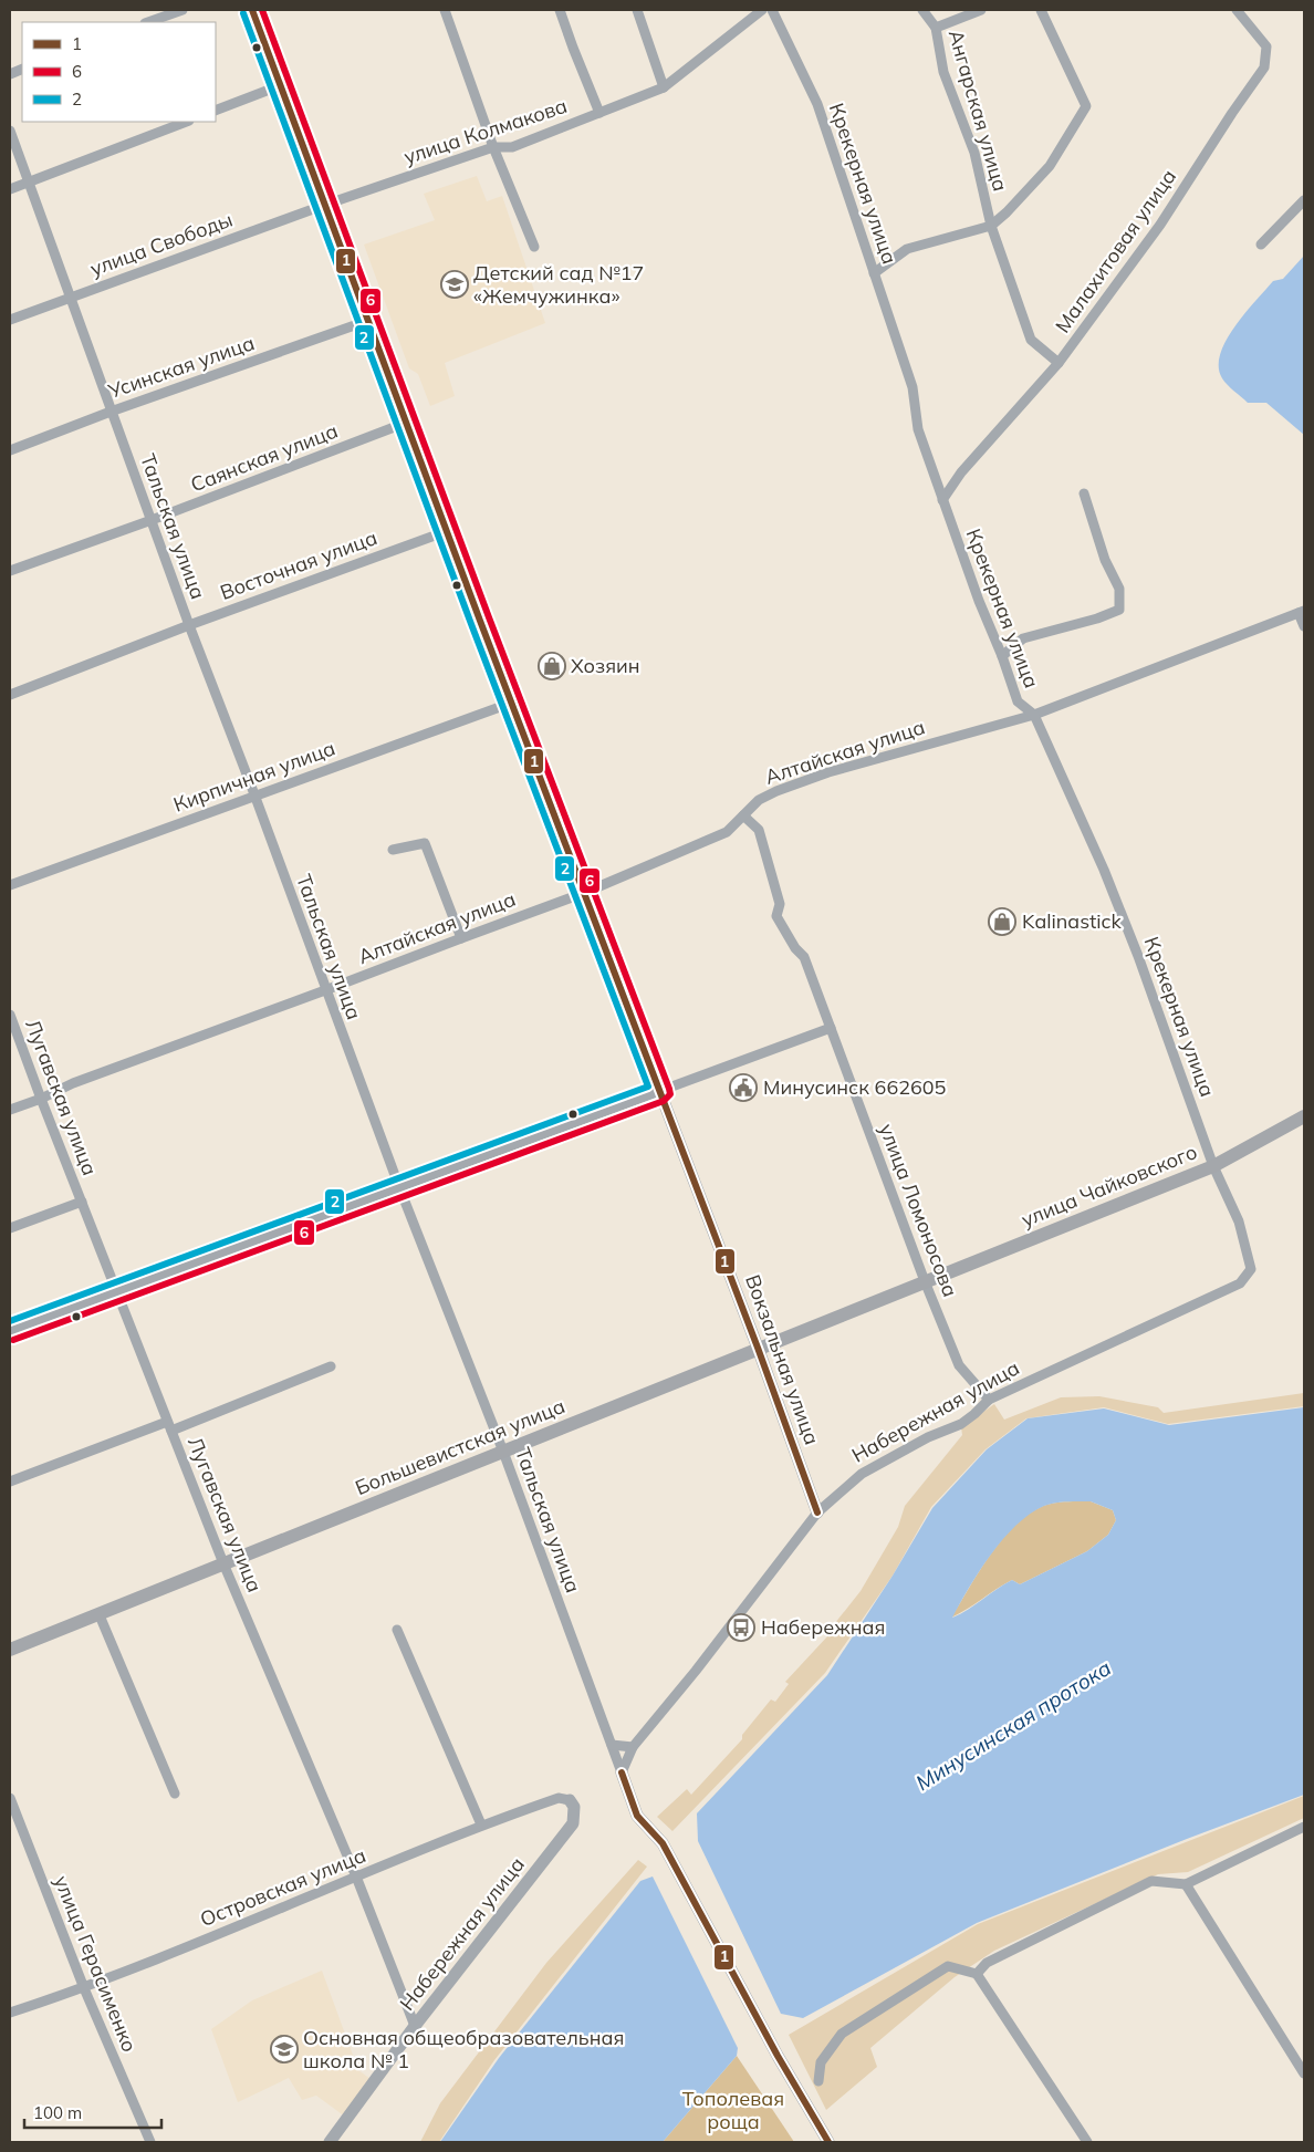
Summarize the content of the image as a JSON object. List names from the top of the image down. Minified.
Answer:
{"streets":{"main road":["улица Чайковского","Большевистская улица"],"street":["Ангарская улица","улица Колмакова","Крекерная улица","улица Свободы","Малахитовая улица","Усинская улица","Саянская улица","Тальская улица","Восточная улица","Алтайская улица","Кирпичная улица","Лугавская улица","улица Ломоносова","Вокзальная улица","Набережная улица","Островская улица","улица Герасименко"]},"crossings":[["Ангарская улица","Малахитовая улица"],["улица Колмакова","улица Свободы"],["улица Колмакова","Вокзальная улица"],["Крекерная улица","Малахитовая улица"],["Крекерная улица","Алтайская улица"],["Крекерная улица","улица Чайковского"],["Крекерная улица","Набережная улица"],["улица Свободы","Тальская улица"],["улица Свободы","Вокзальная улица"],["Усинская улица","Тальская улица"],["Усинская улица","Вокзальная улица"],["Саянская улица","Тальская улица"],["Саянская улица","Вокзальная улица"],["Тальская улица","Восточная улица"],["Тальская улица","Алтайская улица"],["Тальская улица","Кирпичная улица"],["Тальская улица","Набережная улица"],["Тальская улица","Большевистская улица"],["Восточная улица","Вокзальная улица"],["Алтайская улица","Лугавская улица"],["Алтайская улица","улица Ломоносова"],["Алтайская улица","Вокзальная улица"],["Кирпичная улица","Вокзальная улица"],["Лугавская улица","Набережная улица"],["Лугавская улица","Большевистская улица"],["Лугавская улица","Островская улица"],["улица Чайковского","улица Ломоносова"],["улица Чайковского","Большевистская улица"],["улица Ломоносова","Набережная улица"],["улица Ломоносова","Большевистская улица"],["Вокзальная улица","Набережная улица"],["Вокзальная улица","Большевистская улица"],["Набережная улица","Островская улица"],["Островская улица","улица Герасименко"]],"water":["Минусинская протока"],"parks":["Тополевая роща"],"places":{"school or university":["Детский сад №17 «Жемчужинка»","Основная общеобразовательная школа № 1"],"shop":["Хозяин","Kalinastick"],"public building":["Минусинск 662605"],"bus stop":["Набережная"]},"lines":["transit line 1","transit line 6","transit line 2"],"legend":["1","6","2"],"scale_bar":"100 m"}
